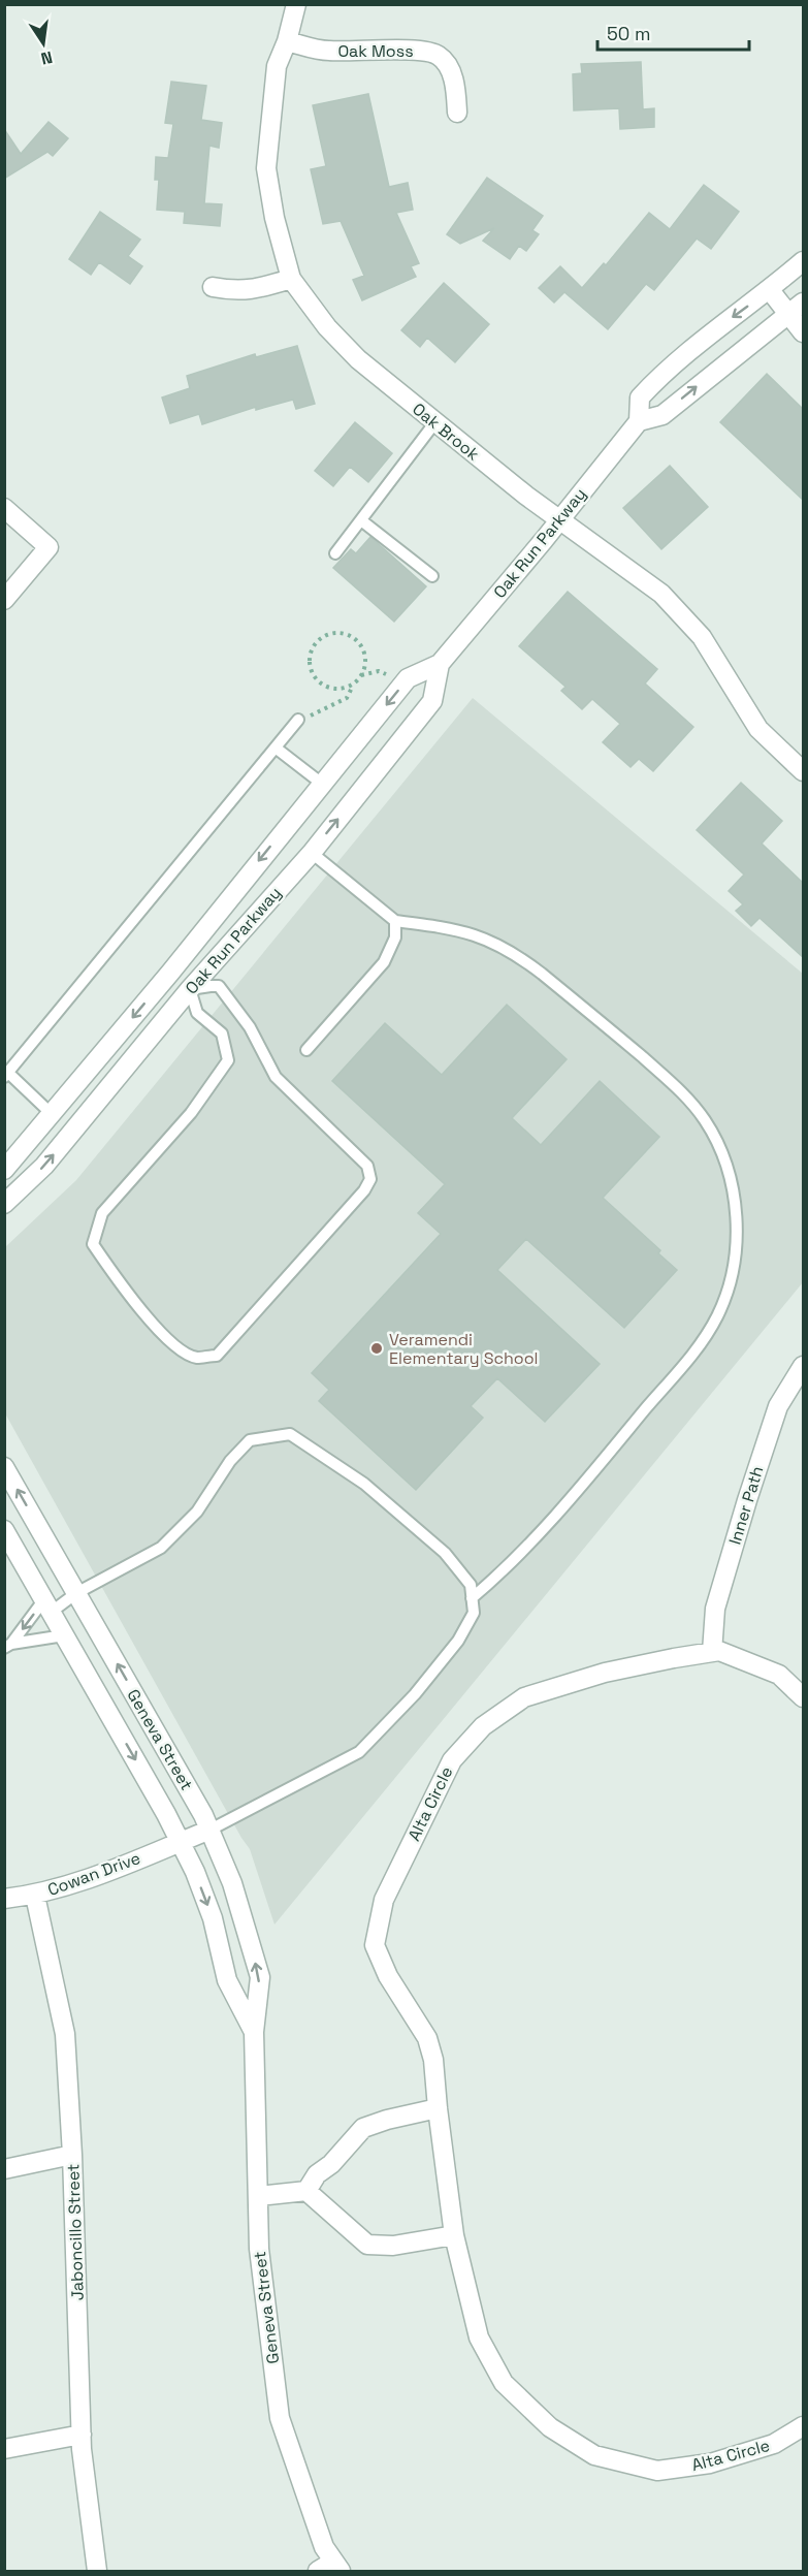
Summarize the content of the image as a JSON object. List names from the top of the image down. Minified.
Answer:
{"streets":{"street":["Oak Moss","Oak Brook","Oak Run Parkway","Inner Path","Geneva Street","Alta Circle","Cowan Drive","Jaboncillo Street"]},"crossings":[["Oak Moss","Oak Brook"],["Oak Brook","Oak Run Parkway"],["Inner Path","Alta Circle"],["Geneva Street","Cowan Drive"],["Cowan Drive","Jaboncillo Street"]],"places":["Veramendi Elementary School"],"scale_bar":"50 m","north":"bottom"}
